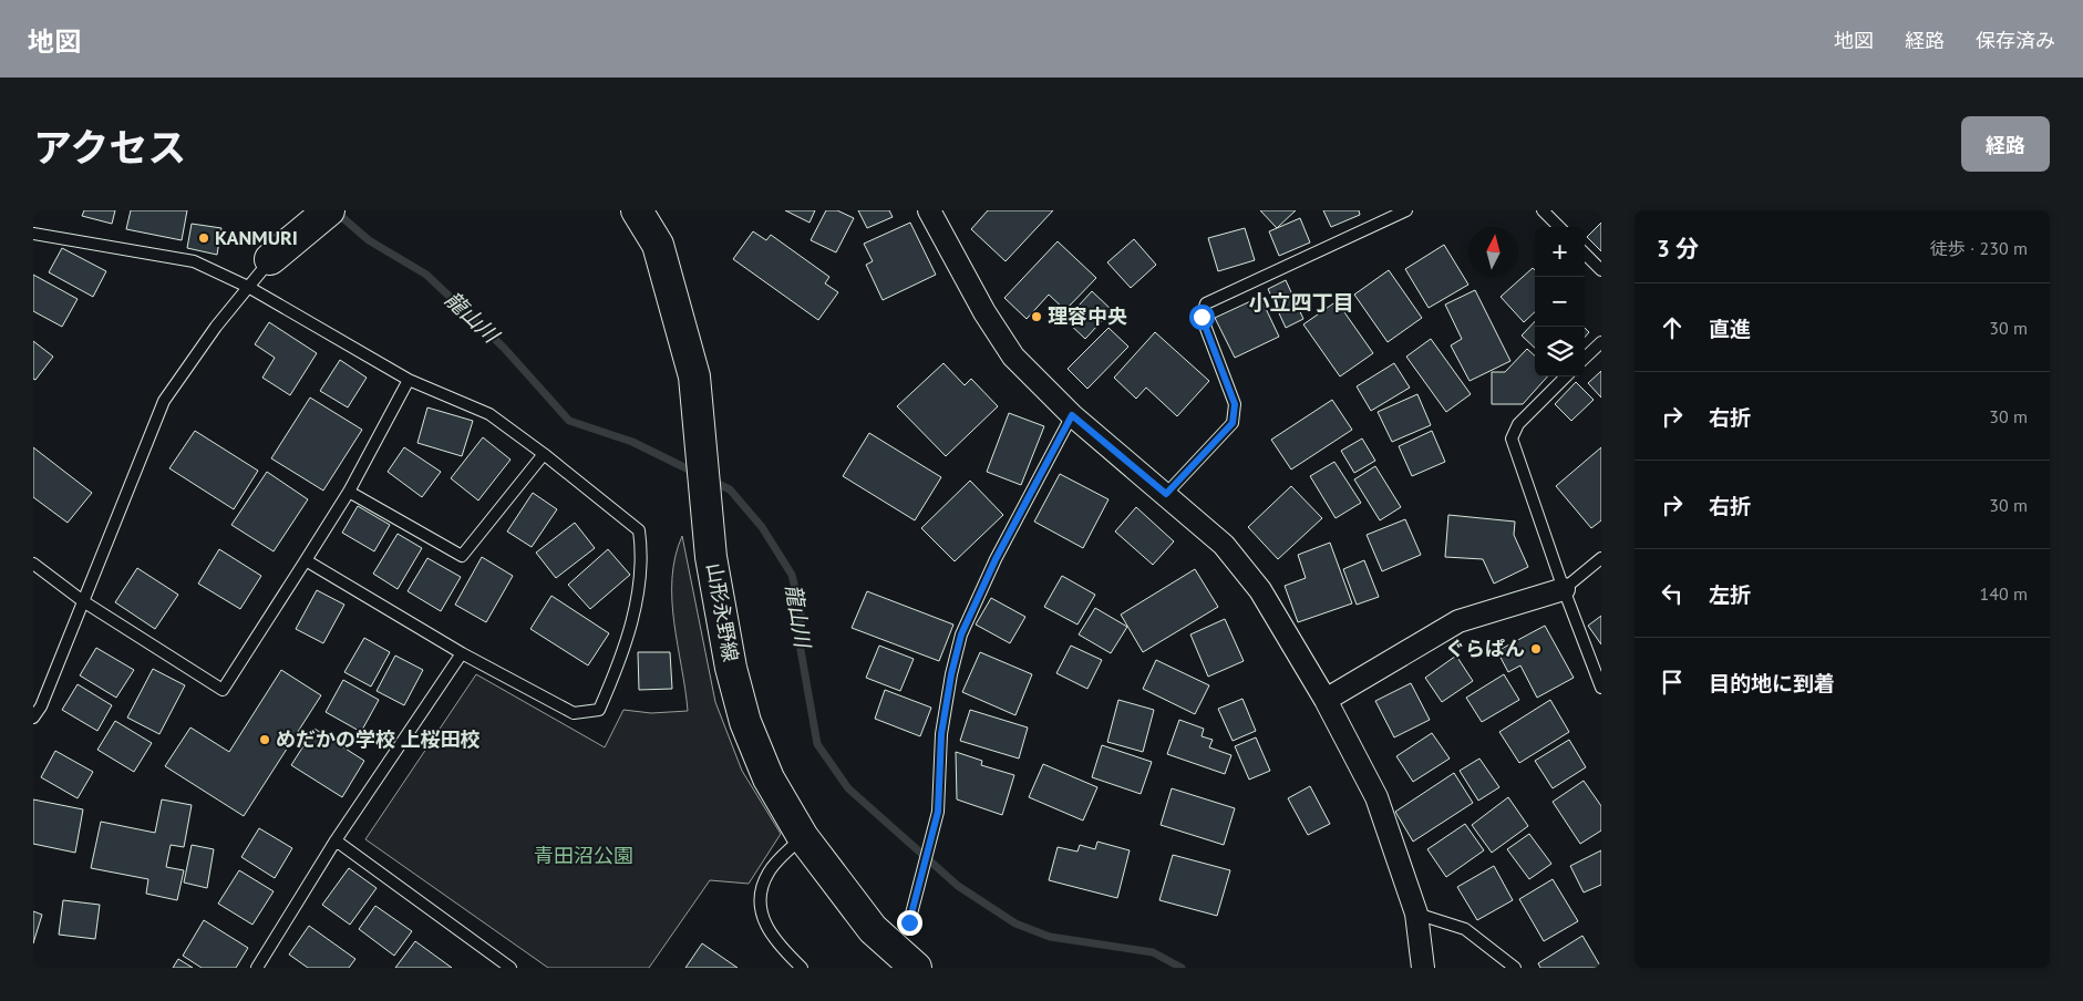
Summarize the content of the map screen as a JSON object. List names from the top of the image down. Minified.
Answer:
{"streets":{"main road":["山形永野線"]},"districts":["小立四丁目"],"water":["龍山川"],"parks":["青田沼公園"],"places":["KANMURI","理容中央","ぐらぱん","めだかの学校 上桜田校"],"north":"top","page":{"header":"地図","nav":["地図","経路","保存済み"],"title":"アクセス","buttons":"経路","heading":["3 分","徒歩 · 230 m"],"map_buttons":["+","−"],"list":[["直進","30 m"],["右折","30 m"],["右折","30 m"],["左折","140 m"],"目的地に到着"]}}
